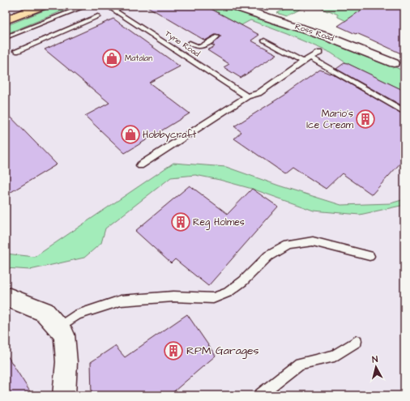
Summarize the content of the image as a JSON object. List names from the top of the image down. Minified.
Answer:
{"streets":{"street":["Ross Road"],"lane":["Tyne Road"]},"places":{"shop":["Matalan","Hobbycraft"],"building":["Mario's Ice Cream","Reg Holmes","RPM Garages"]},"north":"top"}
